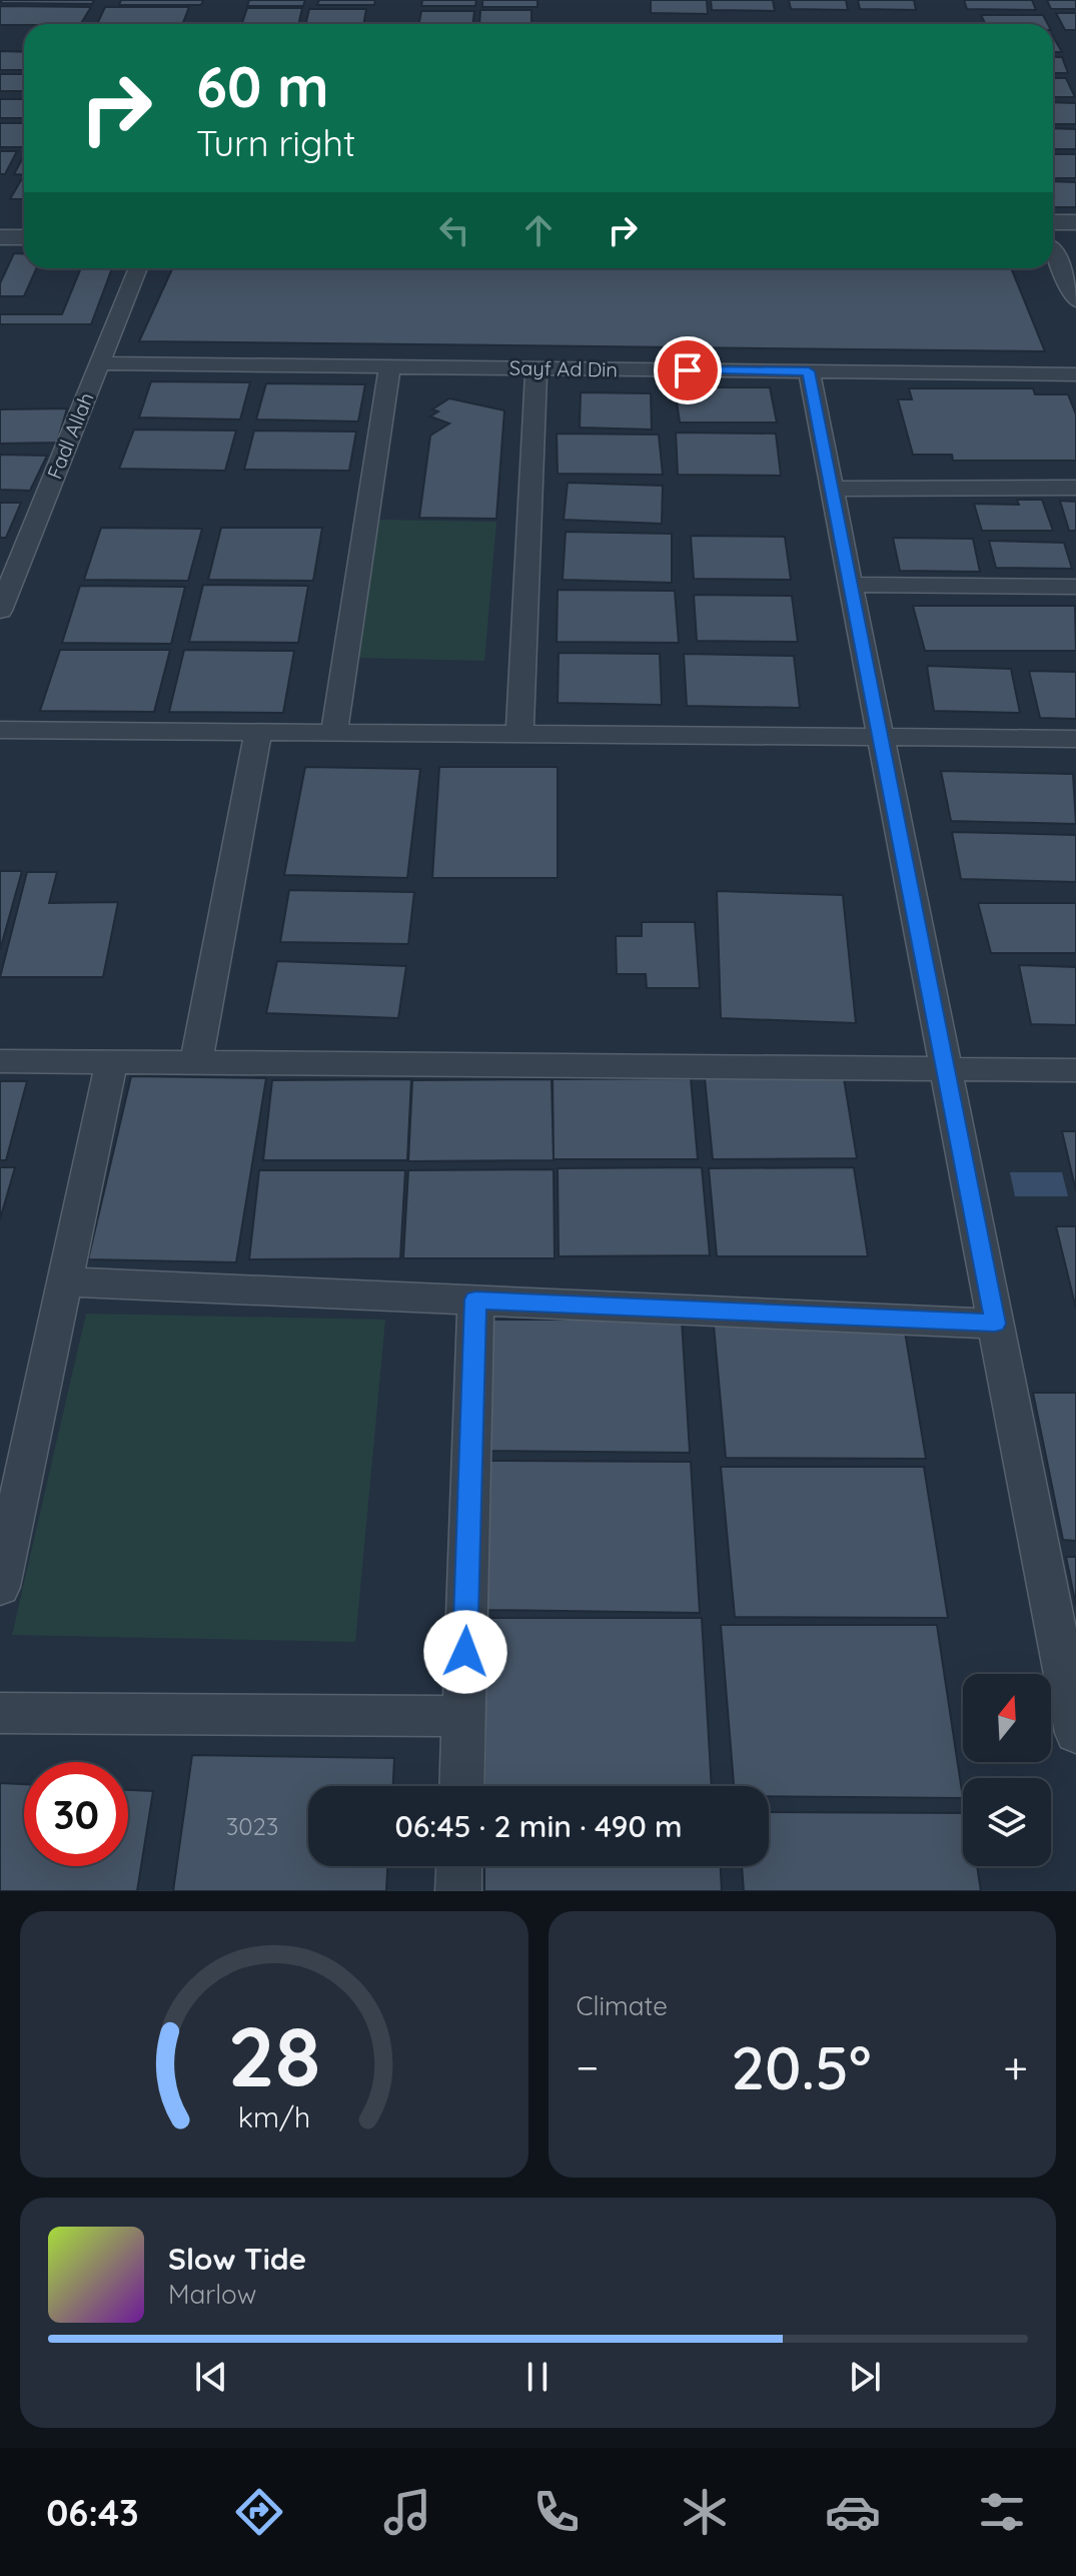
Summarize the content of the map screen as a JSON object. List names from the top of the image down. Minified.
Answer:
{"streets":{"street":["Sayf Ad Din","Fadl Allah"]},"crossings":[["Sayf Ad Din","Fadl Allah"]],"house_numbers":["3023"],"north":"top","page":{"turn":["60 m","Turn right"],"limit":"30","trip":"06:45 · 2 min · 490 m","tile":"Climate","heat":["−","20.5°","+"],"song":["Slow Tide","Marlow"],"tabs":"06:43","gauge":["28","km/h"]}}
